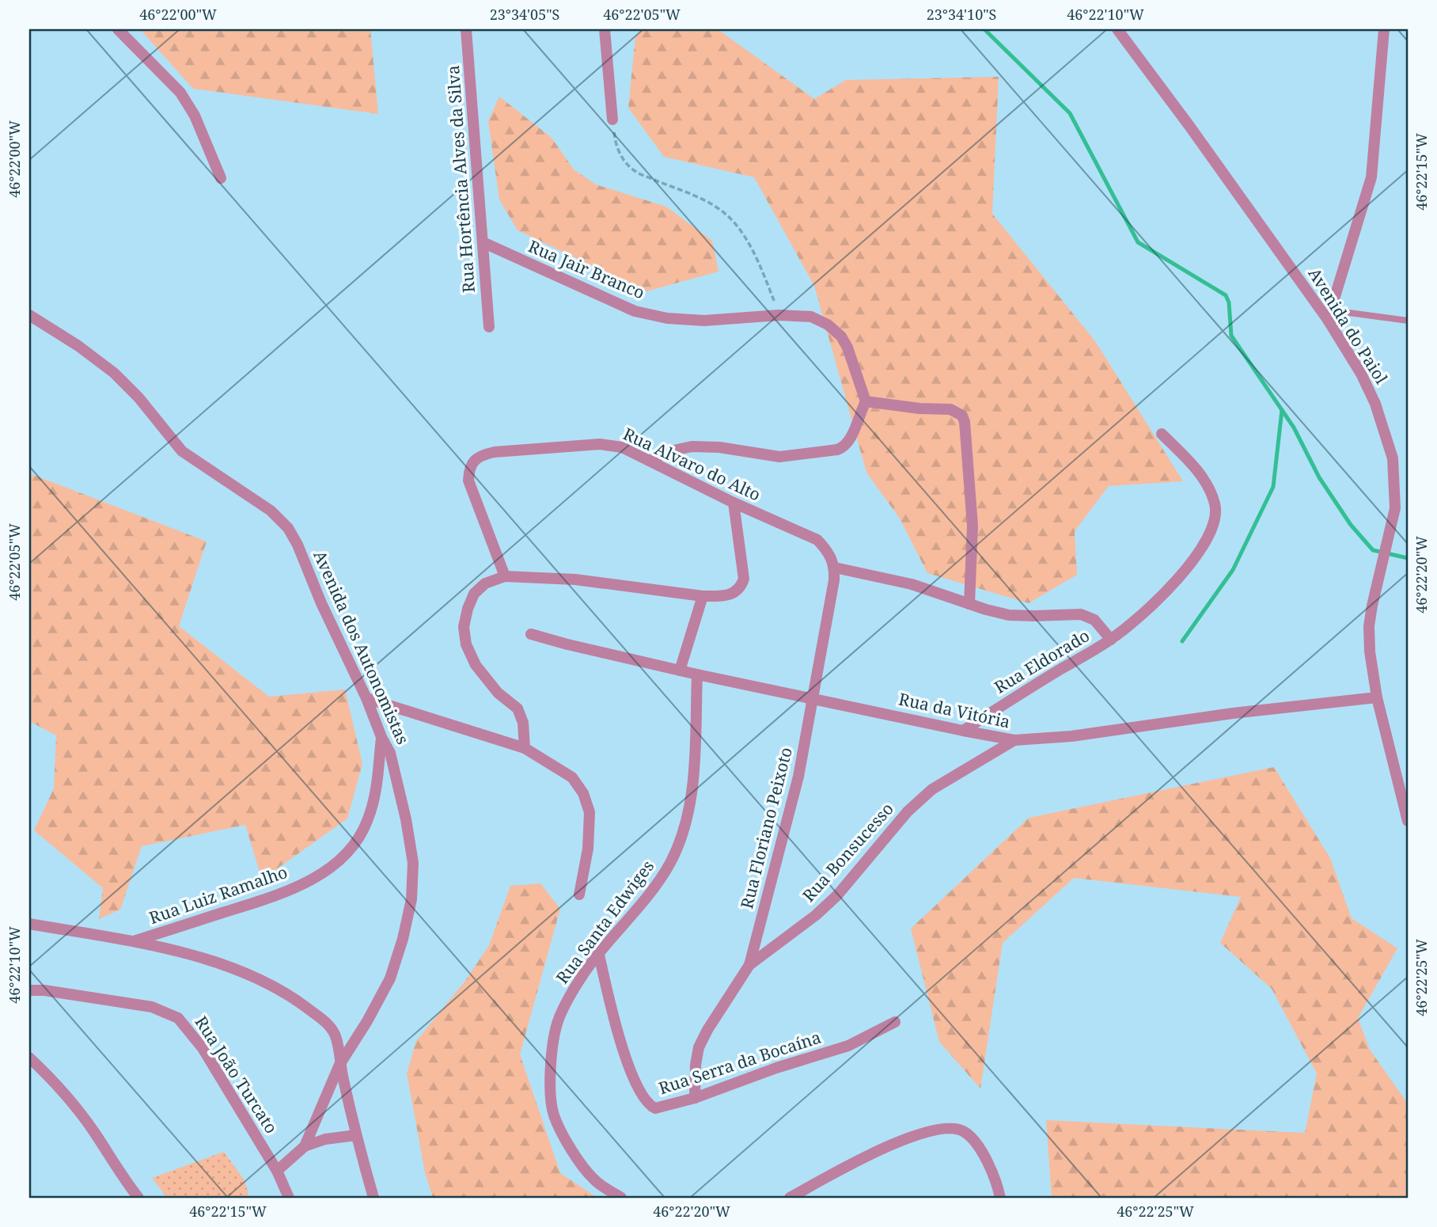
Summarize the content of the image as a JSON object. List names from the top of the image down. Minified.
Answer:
{"streets":{"street":["Rua Hortência Alves da Silva","Rua Jair Branco","Avenida do Paiol","Rua Alvaro do Alto","Avenida dos Autonomistas","Rua Eldorado","Rua da Vitória","Rua Floriano Peixoto","Rua Bonsucesso","Rua Luiz Ramalho","Rua Santa Edwiges","Rua Serra da Bocaína","Rua João Turcato"]},"crossings":[["Rua Hortência Alves da Silva","Rua Jair Branco"],["Avenida do Paiol","Rua da Vitória"],["Avenida dos Autonomistas","Rua Luiz Ramalho"],["Rua Eldorado","Rua da Vitória"],["Rua da Vitória","Rua Floriano Peixoto"],["Rua da Vitória","Rua Bonsucesso"],["Rua da Vitória","Rua Santa Edwiges"],["Rua Floriano Peixoto","Rua Bonsucesso"],["Rua Bonsucesso","Rua Serra da Bocaína"],["Rua Santa Edwiges","Rua Serra da Bocaína"]],"coordinates":["46°22'00\"W","23°34'05\"S","46°22'05\"W","23°34'10\"S","46°22'10\"W","46°22'15\"W","46°22'20\"W","46°22'25\"W"]}
